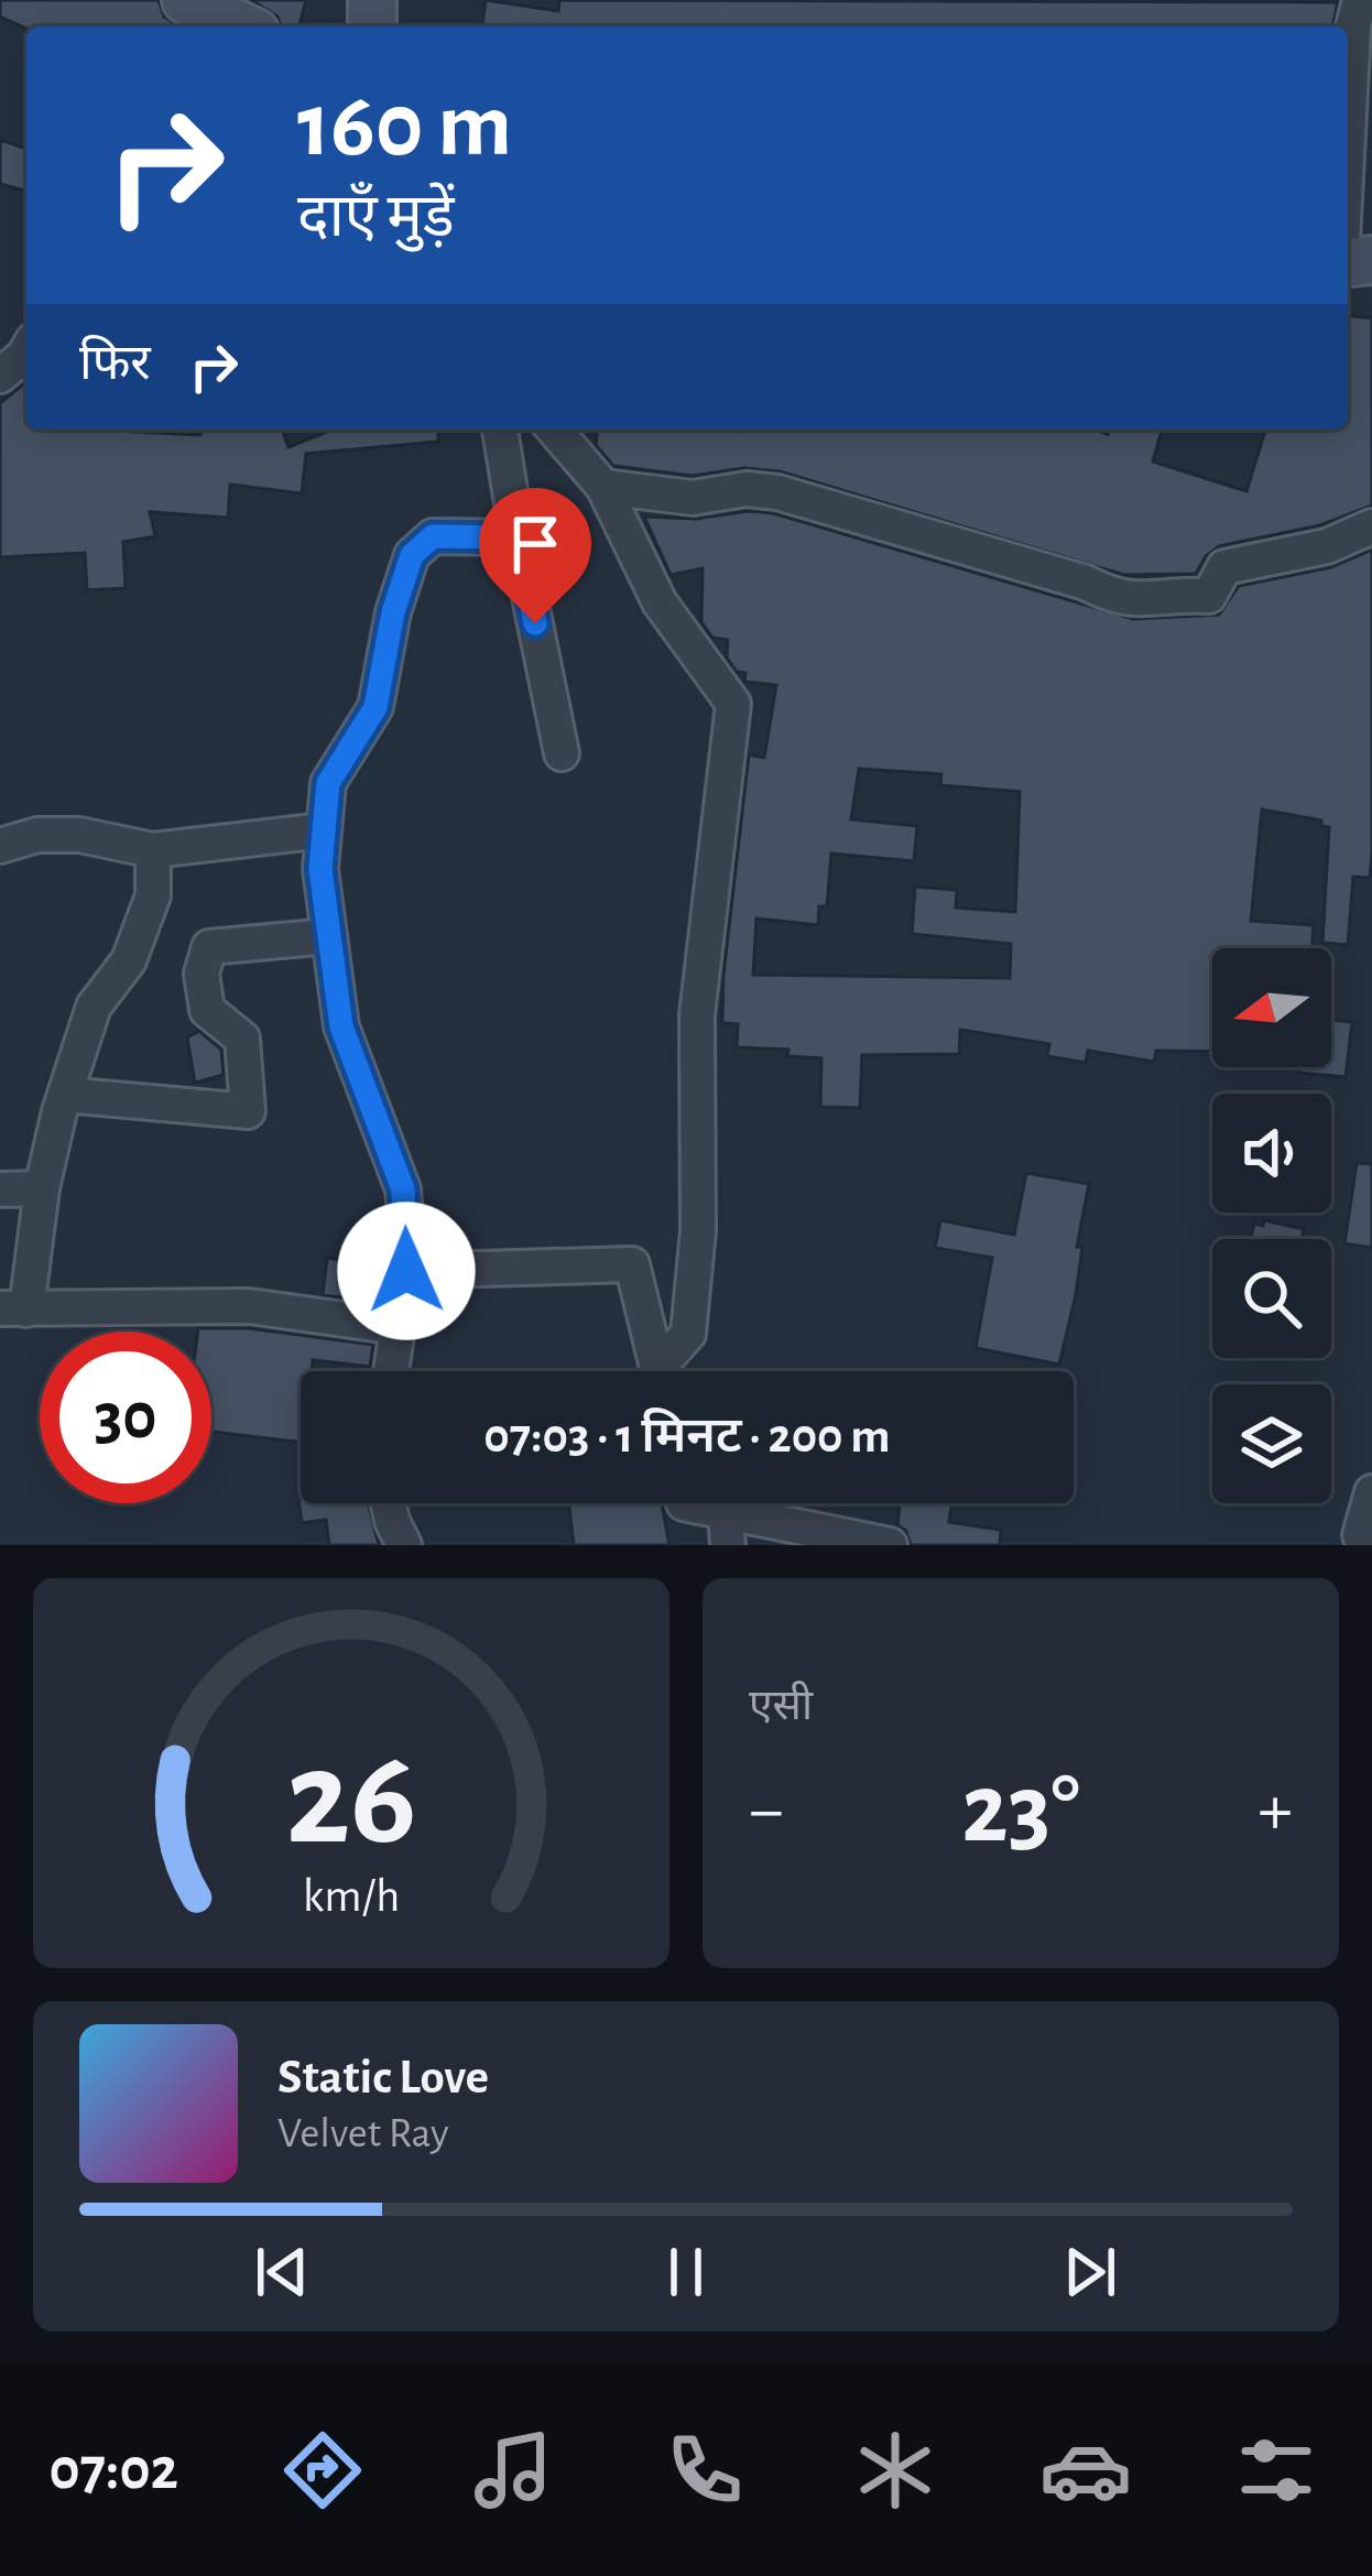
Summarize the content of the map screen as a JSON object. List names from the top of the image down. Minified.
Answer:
{"north":"left","page":{"turn":["160 m","दाएँ मुड़ें"],"then":"फिर","limit":"30","trip":"07:03 · 1 मिनट · 200 m","tile":"एसी","heat":["−","23°","+"],"song":["Static Love","Velvet Ray"],"tabs":"07:02","gauge":["26","km/h"]}}
